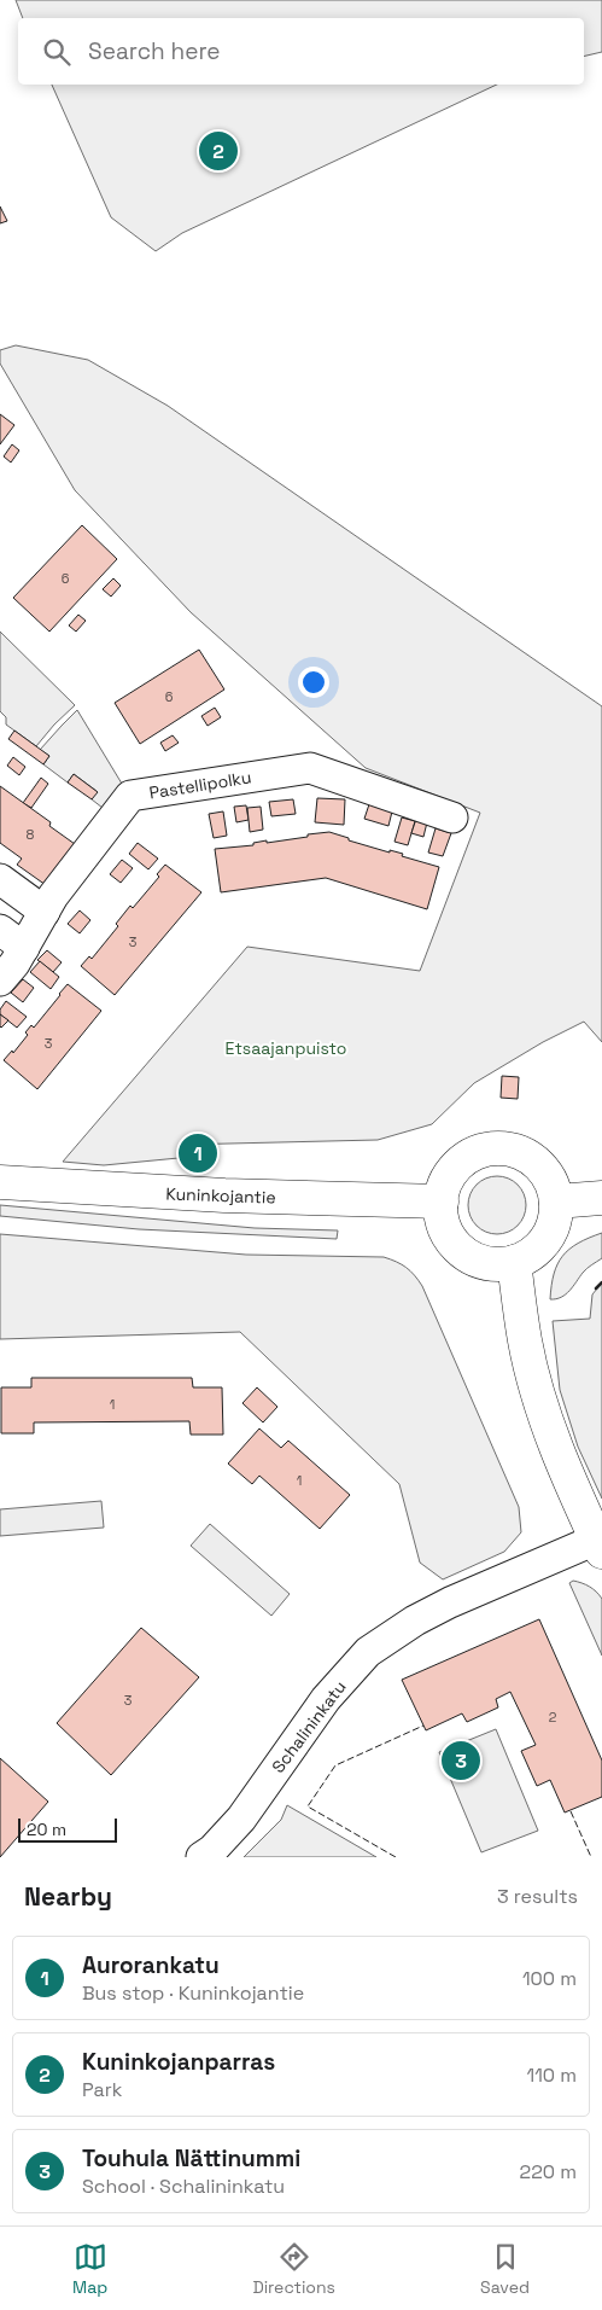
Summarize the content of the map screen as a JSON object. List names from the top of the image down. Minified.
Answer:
{"streets":{"main road":["Kuninkojantie"],"street":["Pastellipolku","Schalininkatu"]},"parks":["Etsaajanpuisto"],"house_numbers":["6","6","8","3","3","1","1","3","2"],"scale_bar":"20 m","page":{"search":"Search here","pins":["2","1","3"],"scale":"20 m","heading":["Nearby","3 results"],"list":[{"mark":"1","name":"Aurorankatu","note":"Bus stop · Kuninkojantie","value":"100 m"},{"mark":"2","name":"Kuninkojanparras","note":"Park","value":"110 m"},{"mark":"3","name":"Touhula Nättinummi","note":"School · Schalininkatu","value":"220 m"}],"nav":["Map","Directions","Saved"]}}
